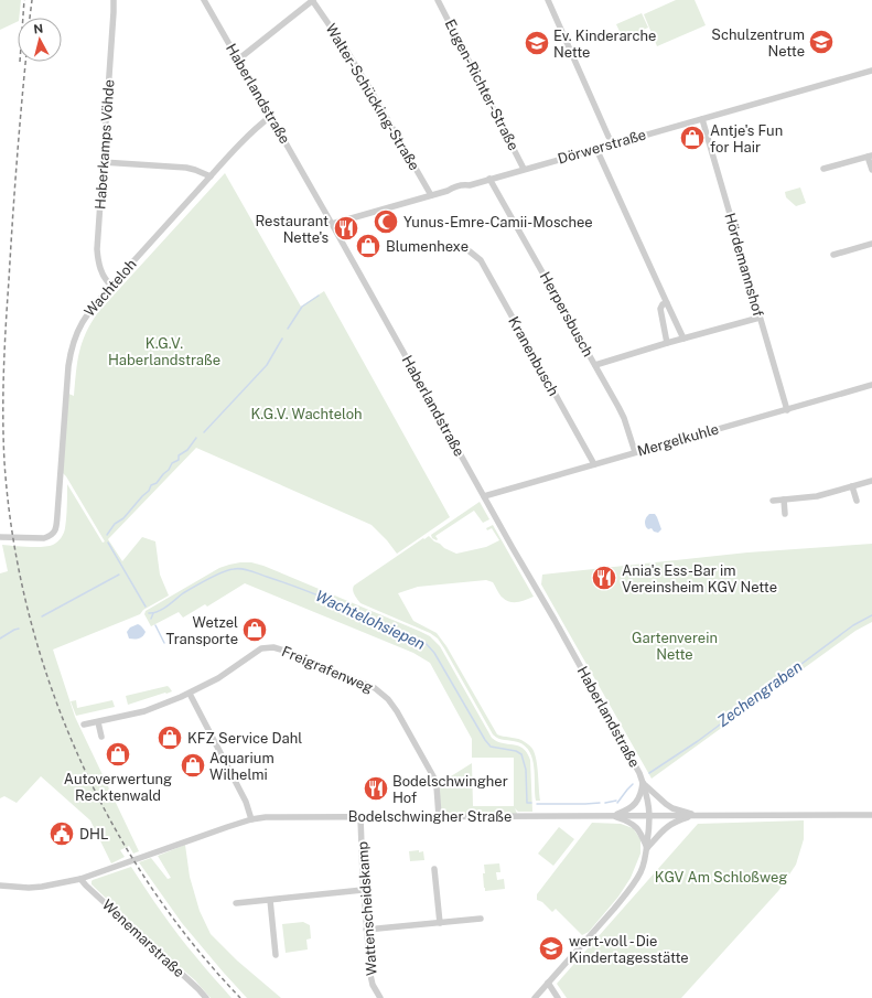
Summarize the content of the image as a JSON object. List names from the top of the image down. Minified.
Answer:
{"streets":{"street":["Eugen-Richter-Straße","Haberlandstraße","Walter-Schücking-Straße","Haberkamps Vöhde","Dörwerstraße","Hördemannshof","Wachteloh","Herpersbusch","Kranenbusch","Mergelkuhle","Freigrafenweg","Bodelschwingher Straße","Wattenscheidskamp","Wenemarstraße"]},"crossings":[["Eugen-Richter-Straße","Dörwerstraße"],["Haberlandstraße","Dörwerstraße"],["Haberlandstraße","Wachteloh"],["Haberlandstraße","Mergelkuhle"],["Haberlandstraße","Bodelschwingher Straße"],["Walter-Schücking-Straße","Dörwerstraße"],["Haberkamps Vöhde","Wachteloh"],["Dörwerstraße","Hördemannshof"],["Dörwerstraße","Herpersbusch"],["Hördemannshof","Mergelkuhle"],["Herpersbusch","Mergelkuhle"],["Kranenbusch","Mergelkuhle"],["Freigrafenweg","Bodelschwingher Straße"],["Bodelschwingher Straße","Wattenscheidskamp"],["Bodelschwingher Straße","Wenemarstraße"]],"water":["Wachtelohsiepen","Zechengraben"],"parks":["K.G.V. Haberlandstraße","K.G.V. Wachteloh","Gartenverein Nette","KGV Am Schloßweg"],"places":{"school or university":["Schulzentrum Nette","Ev. Kinderarche Nette","wert-voll - Die Kindertagesstätte"],"shop":["Antje's Fun for Hair","Blumenhexe","Wetzel Transporte","KFZ Service Dahl","Autoverwertung Recktenwald","Aquarium Wilhelmi"],"mosque":["Yunus-Emre-Camii-Moschee"],"restaurant":["Restaurant Nette's","Ania's Ess-Bar im Vereinsheim KGV Nette","Bodelschwingher Hof"],"public building":["DHL"]},"north":"top"}
